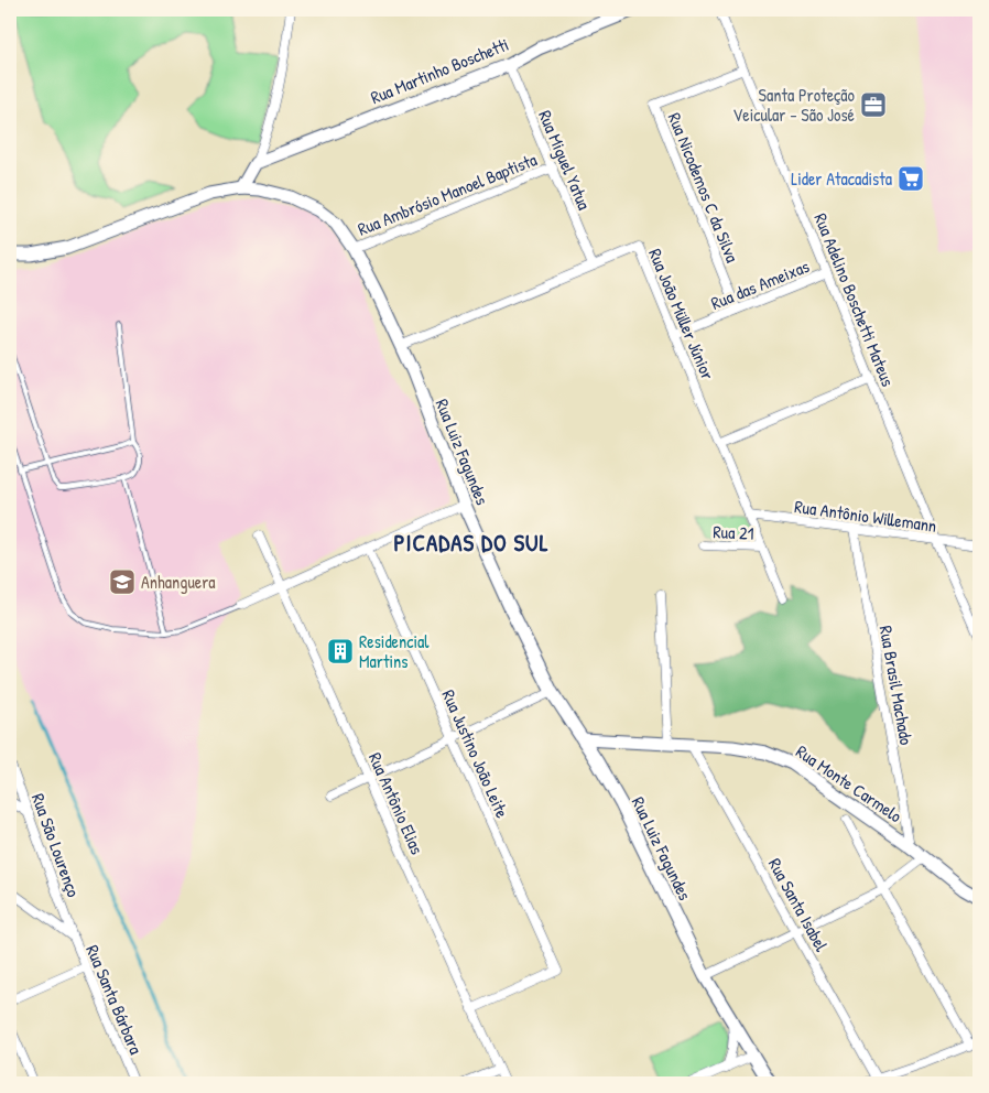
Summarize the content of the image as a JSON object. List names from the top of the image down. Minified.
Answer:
{"streets":{"main road":["Rua Martinho Boschetti","Rua Luiz Fagundes","Rua Monte Carmelo"],"street":["Rua Miguel Yatua","Rua Nicodemos C da Silva","Rua Ambrósio Manoel Baptista","Rua das Ameixas","Rua Adelino Boschetti Mateus","Rua João Müller Júnior","Rua Antônio Willemann","Rua 21","Rua Brasil Machado","Rua Justino João Leite","Rua Antônio Elias","Rua São Lourenço","Rua Santa Isabel","Rua Santa Bárbara"]},"crossings":[["Rua Martinho Boschetti","Rua Miguel Yatua"],["Rua Miguel Yatua","Rua Ambrósio Manoel Baptista"],["Rua Miguel Yatua","Rua João Müller Júnior"],["Rua Nicodemos C da Silva","Rua das Ameixas"],["Rua Nicodemos C da Silva","Rua Adelino Boschetti Mateus"],["Rua Ambrósio Manoel Baptista","Rua Luiz Fagundes"],["Rua das Ameixas","Rua Adelino Boschetti Mateus"],["Rua das Ameixas","Rua João Müller Júnior"],["Rua Adelino Boschetti Mateus","Rua Antônio Willemann"],["Rua João Müller Júnior","Rua Luiz Fagundes"],["Rua João Müller Júnior","Rua Antônio Willemann"],["Rua João Müller Júnior","Rua 21"],["Rua Luiz Fagundes","Rua Monte Carmelo"],["Rua Antônio Willemann","Rua Brasil Machado"],["Rua Brasil Machado","Rua Monte Carmelo"],["Rua Justino João Leite","Rua Antônio Elias"],["Rua Monte Carmelo","Rua Santa Isabel"],["Rua São Lourenço","Rua Santa Bárbara"]],"districts":["PICADAS DO SUL"],"places":{"office":["Santa Proteção Veicular - São José"],"supermarket":["Lider Atacadista"],"school or university":["Anhanguera"],"building":["Residencial Martins"]}}
